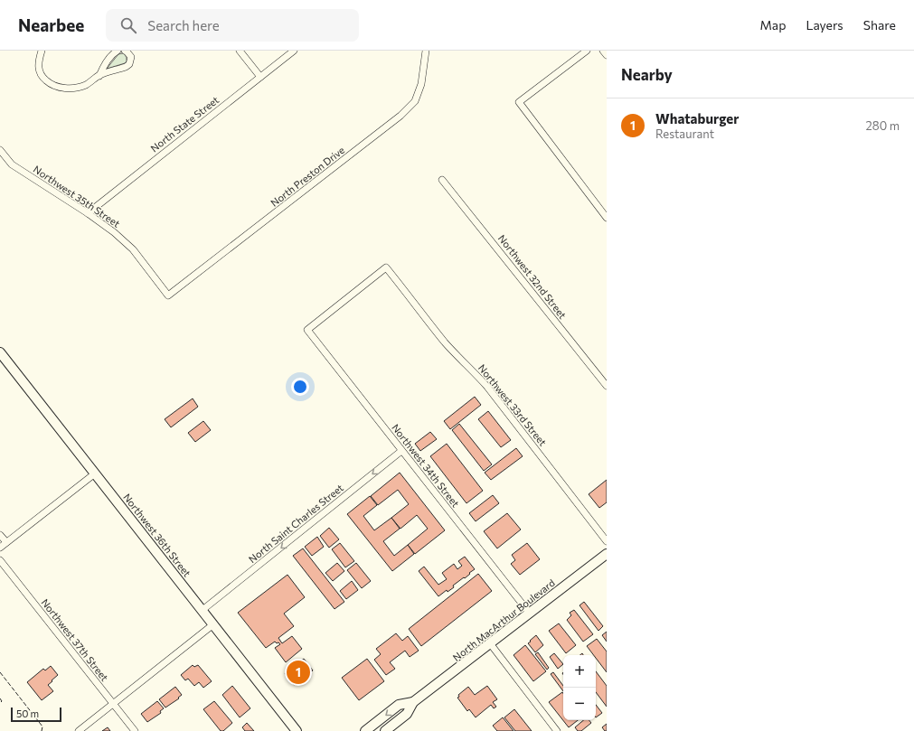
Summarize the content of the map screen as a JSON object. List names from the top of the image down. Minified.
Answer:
{"streets":{"main road":["Northwest 36th Street","North MacArthur Boulevard"],"street":["North State Street","North Preston Drive","Northwest 35th Street","Northwest 32nd Street","Northwest 33rd Street","Northwest 34th Street","North Saint Charles Street","Northwest 37th Street"]},"crossings":[["North State Street","Northwest 35th Street"],["North Preston Drive","Northwest 35th Street"],["Northwest 33rd Street","Northwest 34th Street"],["Northwest 34th Street","North Saint Charles Street"],["Northwest 34th Street","North MacArthur Boulevard"],["North Saint Charles Street","Northwest 36th Street"]],"one_way":["North Saint Charles Street"],"scale_bar":"50 m","page":{"header":"Nearbee","search":"Search here","nav":["Map","Layers","Share"],"heading":"Nearby","list":[{"mark":"1","name":"Whataburger","note":"Restaurant","value":"280 m"}],"map_buttons":["+","−"],"pins":"1","scale":"50 m"}}
